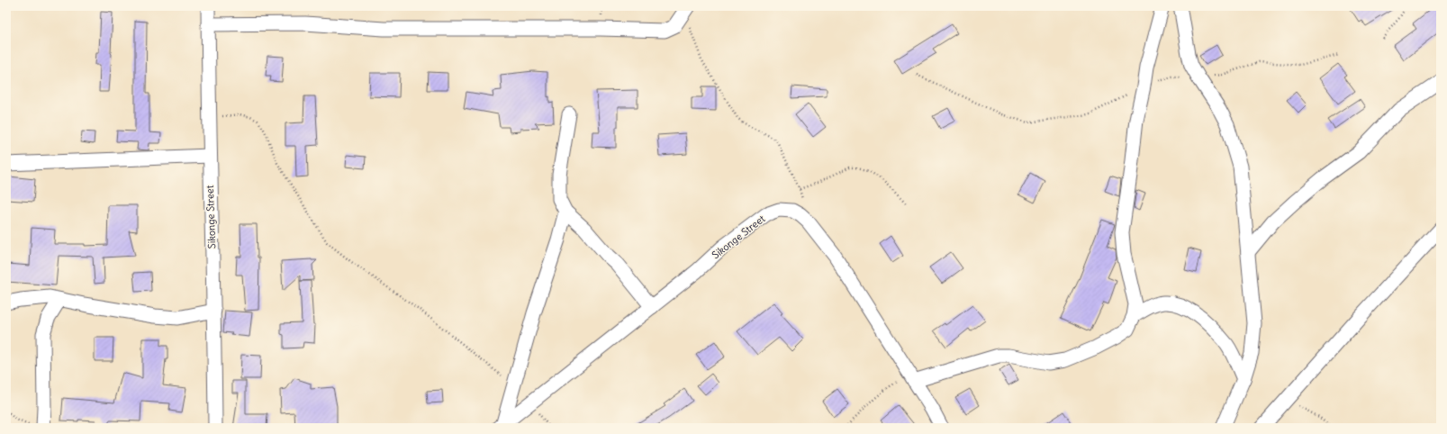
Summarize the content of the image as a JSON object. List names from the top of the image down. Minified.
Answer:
{"streets":{"street":["Sikonge Street"]}}
